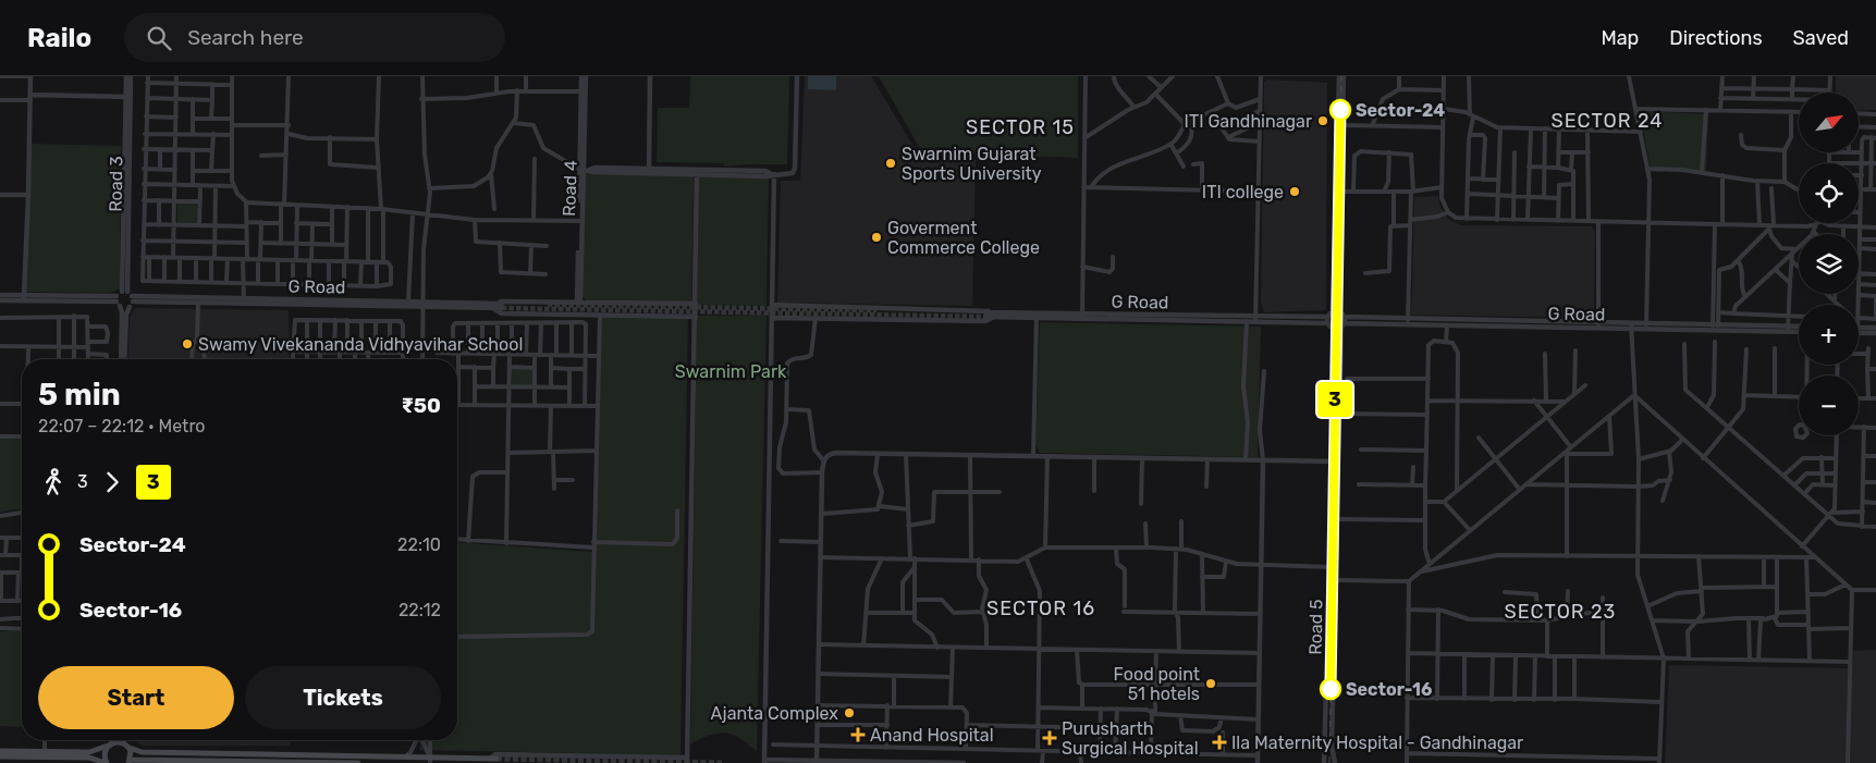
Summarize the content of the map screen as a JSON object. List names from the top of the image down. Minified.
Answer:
{"streets":{"street":["Road 3","Road 4","G Road","Road 5"]},"crossings":[["Road 3","G Road"],["G Road","Road 5"]],"districts":["SECTOR 24","SECTOR 15","SECTOR 16","SECTOR 23"],"parks":["Swarnim Park"],"places":{"other":["Sector-24","ITI Gandhinagar","Swarnim Gujarat Sports University","ITI college","Goverment Commerce College","Swamy Vivekananda Vidhyavihar School","Food point 51 hotels","Sector-16","Ajanta Complex"],"health":["Anand Hospital","Purusharth Surgical Hospital","Ila Maternity Hospital - Gandhinagar"]},"lines":["metro line 3"],"north":"top right","page":{"header":"Railo","search":"Search here","nav":["Map","Directions","Saved"],"on_map":"3","map_buttons":["+","−"],"heading":["5 min","22:07 – 22:12 · Metro","₹50"],"legs":["3","3"],"list":[{"name":"Sector-24","value":"22:10"},{"name":"Sector-16","value":"22:12"}],"buttons":["Start","Tickets"]}}
